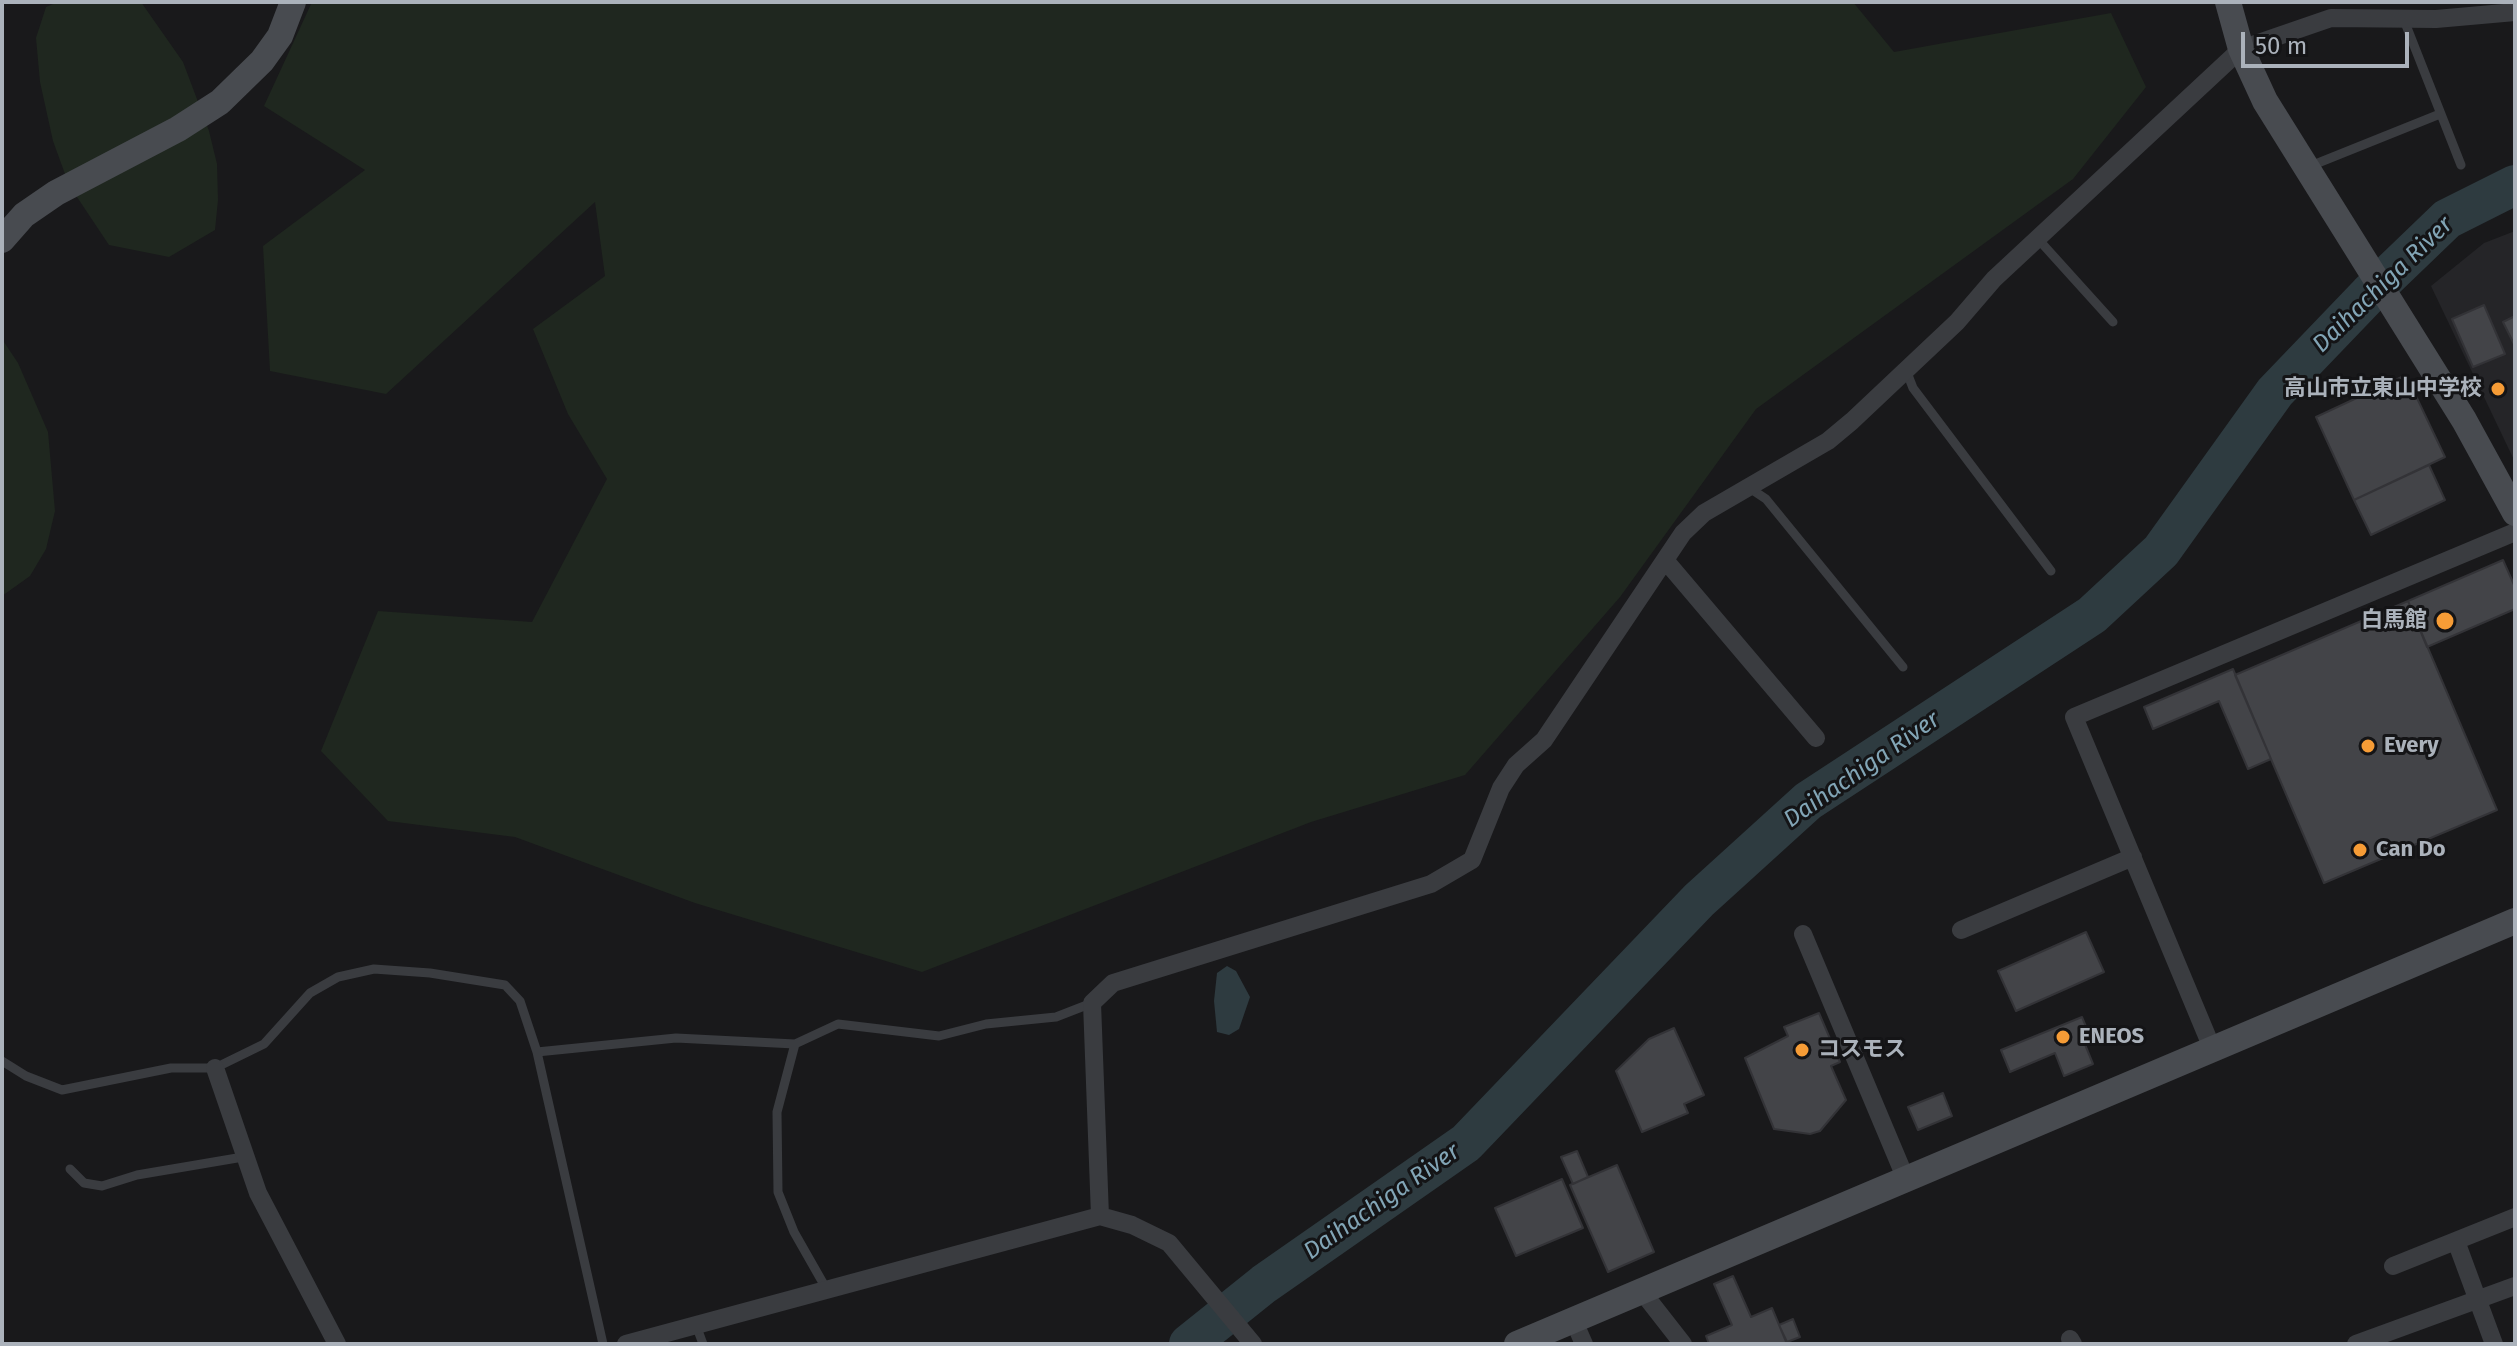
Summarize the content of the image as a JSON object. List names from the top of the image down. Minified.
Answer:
{"water":["Daihachiga River"],"places":["高山市立東山中学校","白馬館","Every","Can Do","ENEOS","コスモス"],"scale_bar":"50 m"}
